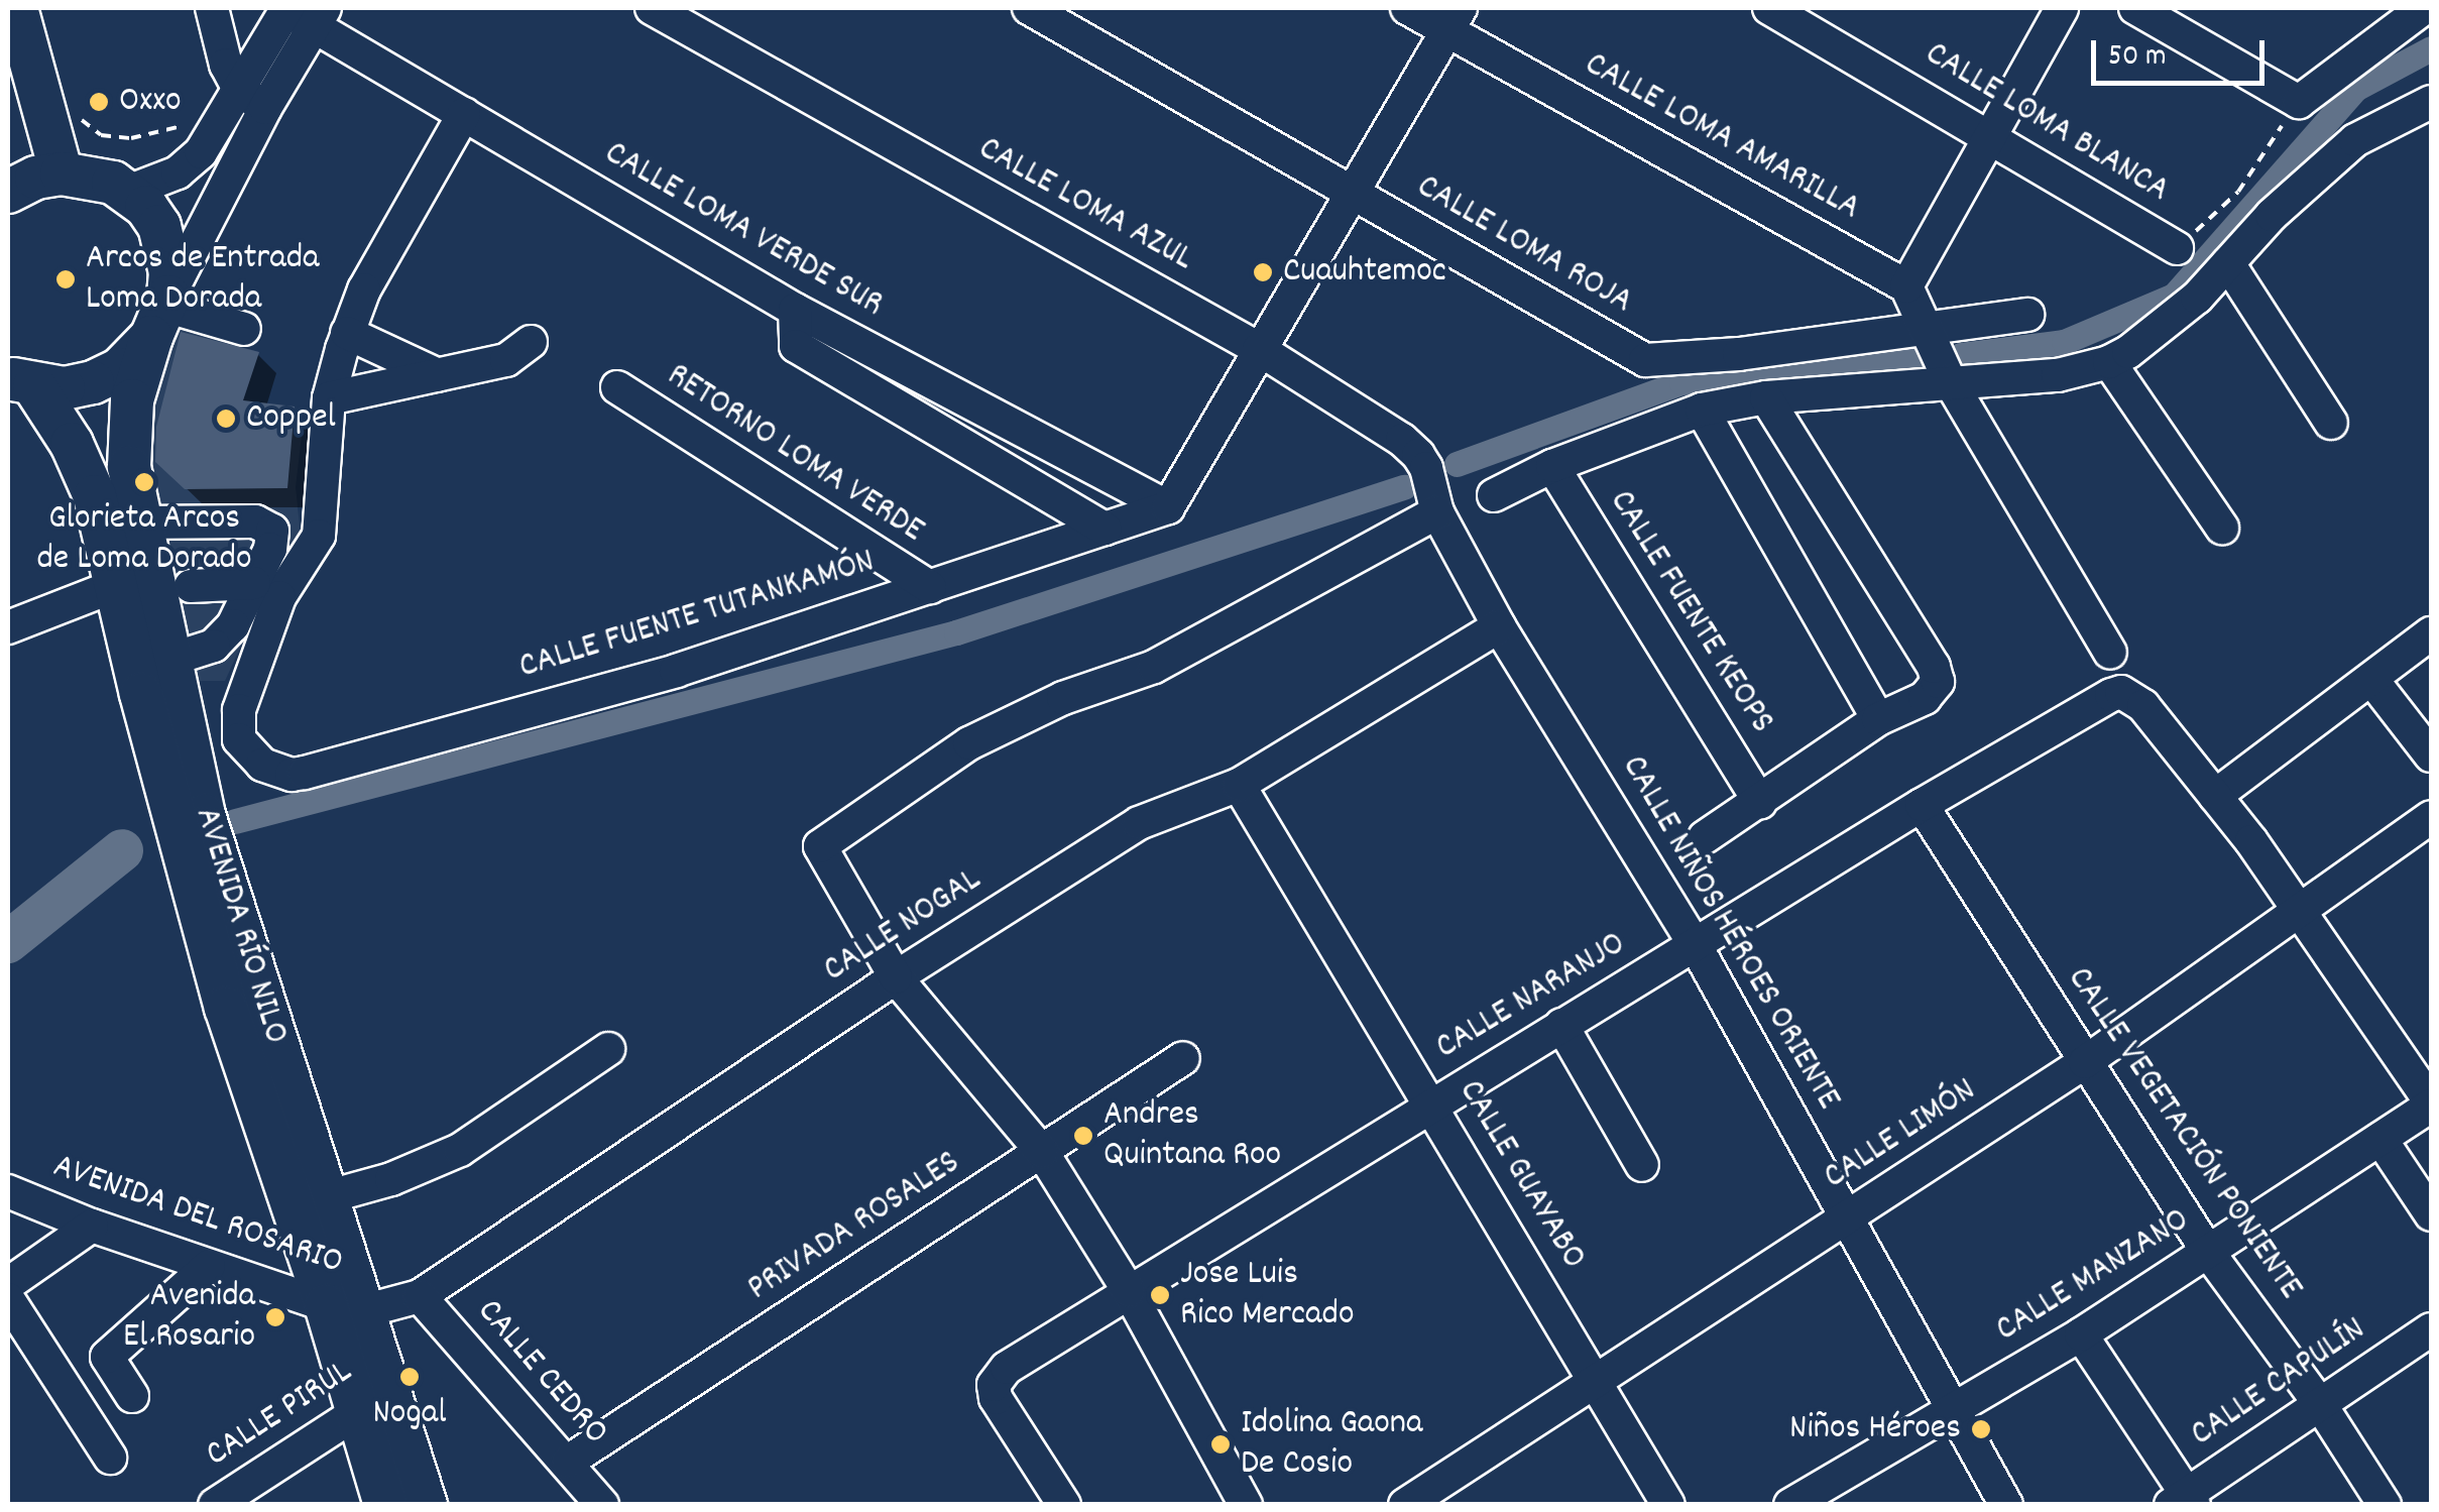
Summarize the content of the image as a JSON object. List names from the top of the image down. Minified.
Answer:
{"streets":{"main road":["AVENIDA RÍO NILO"],"street":["CALLE LOMA BLANCA","CALLE LOMA AMARILLA","CALLE LOMA AZUL","CALLE LOMA VERDE SUR","CALLE LOMA ROJA","RETORNO LOMA VERDE","CALLE FUENTE KEOPS","CALLE FUENTE TUTANKAMÓN","CALLE NOGAL","CALLE NIÑOS HÉROES ORIENTE","CALLE NARANJO","CALLE VEGETACIÓN PONIENTE","CALLE LIMÓN","CALLE GUAYABO","AVENIDA DEL ROSARIO","PRIVADA ROSALES","CALLE MANZANO","CALLE CEDRO","CALLE CAPULÍN","CALLE PIRUL"]},"crossings":[["CALLE LOMA AZUL","CALLE NIÑOS HÉROES ORIENTE"],["CALLE LOMA VERDE SUR","CALLE FUENTE TUTANKAMÓN"],["RETORNO LOMA VERDE","CALLE FUENTE TUTANKAMÓN"],["AVENIDA RÍO NILO","CALLE NOGAL"],["AVENIDA RÍO NILO","AVENIDA DEL ROSARIO"],["AVENIDA RÍO NILO","CALLE PIRUL"],["CALLE NOGAL","CALLE NIÑOS HÉROES ORIENTE"],["CALLE NOGAL","CALLE GUAYABO"],["CALLE NOGAL","AVENIDA DEL ROSARIO"],["CALLE NOGAL","CALLE CEDRO"],["CALLE NIÑOS HÉROES ORIENTE","CALLE NARANJO"],["CALLE NIÑOS HÉROES ORIENTE","CALLE LIMÓN"],["CALLE NIÑOS HÉROES ORIENTE","CALLE MANZANO"],["CALLE NARANJO","CALLE VEGETACIÓN PONIENTE"],["CALLE NARANJO","CALLE GUAYABO"],["CALLE VEGETACIÓN PONIENTE","CALLE LIMÓN"],["CALLE VEGETACIÓN PONIENTE","CALLE MANZANO"],["CALLE VEGETACIÓN PONIENTE","CALLE CAPULÍN"],["CALLE LIMÓN","CALLE GUAYABO"],["PRIVADA ROSALES","CALLE CEDRO"]],"places":["Oxxo","Cuauhtemoc","Arcos de Entrada Loma Dorada","Coppel","Glorieta Arcos de Loma Dorado","Andres Quintana Roo","Jose Luis Rico Mercado","Avenida El Rosario","Nogal","Niños Héroes","Idolina Gaona De Cosio"],"scale_bar":"50 m"}
